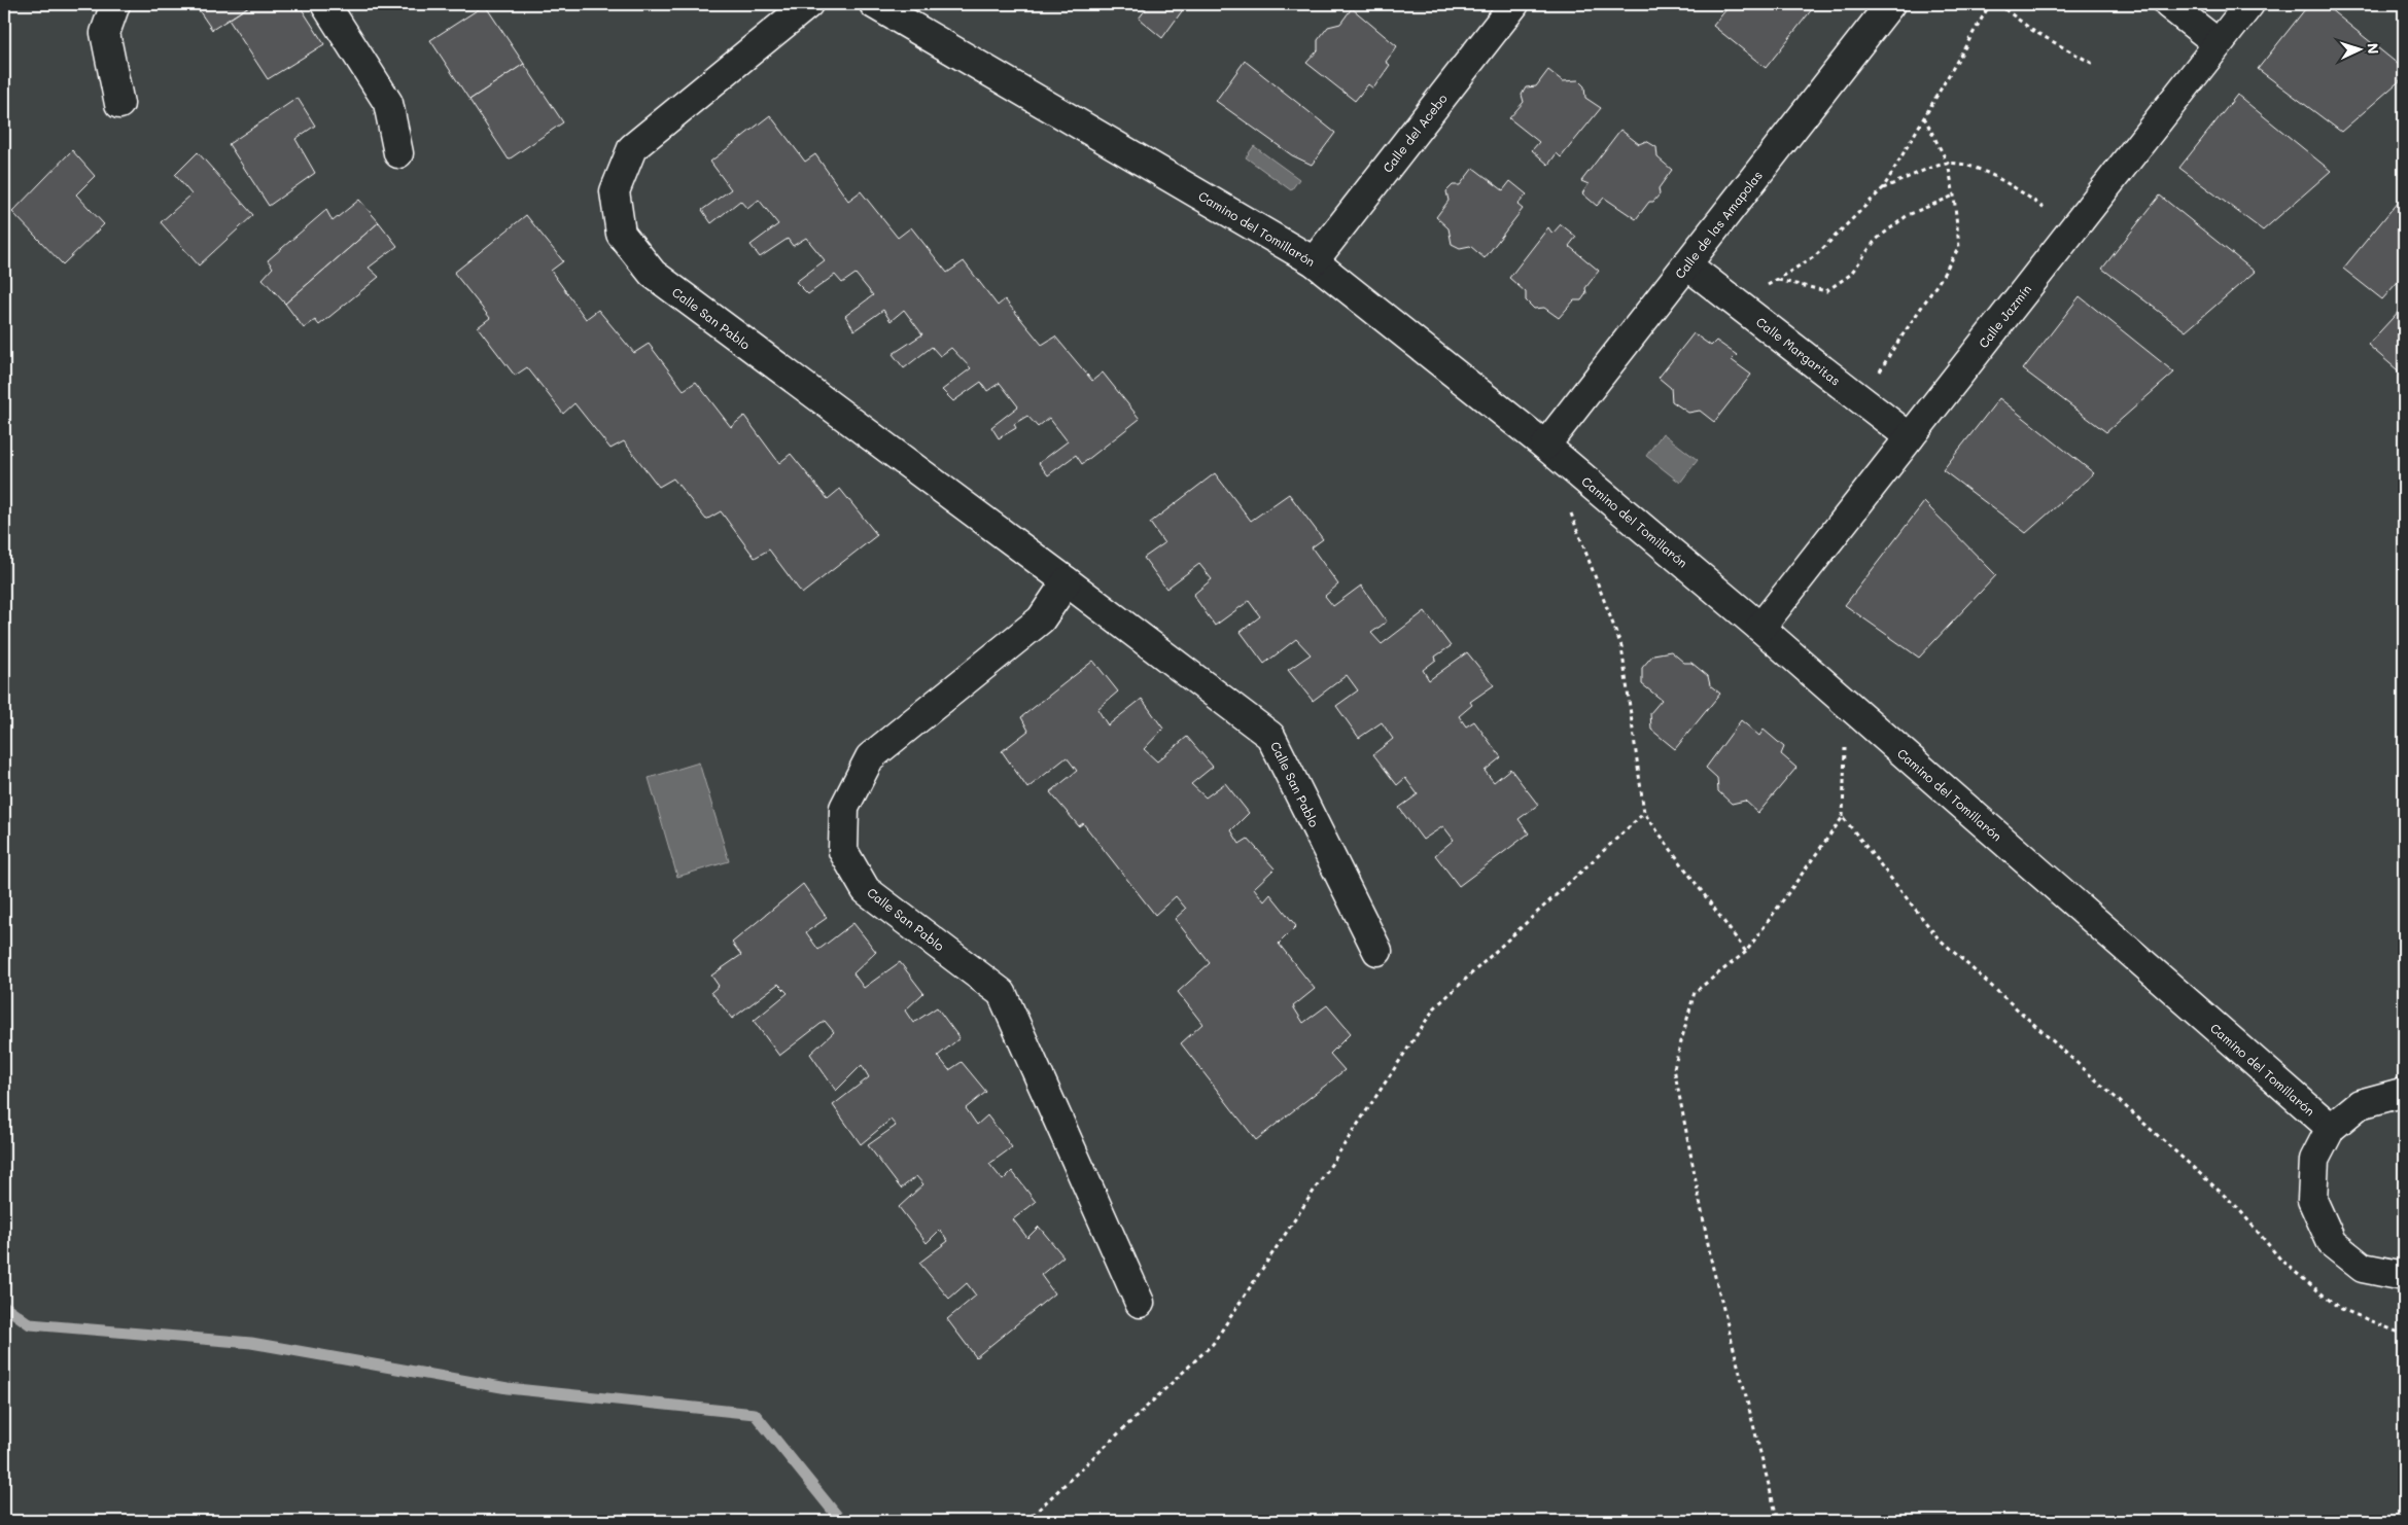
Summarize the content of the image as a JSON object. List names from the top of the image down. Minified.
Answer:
{"streets":{"street":["Calle del Acebo","Calle de las Amapolas","Camino del Tomillarón","Calle Jazmín","Calle San Pablo","Calle Margaritas"]},"crossings":[["Calle del Acebo","Camino del Tomillarón"],["Calle de las Amapolas","Camino del Tomillarón"],["Calle de las Amapolas","Calle Margaritas"],["Camino del Tomillarón","Calle Jazmín"],["Calle Jazmín","Calle Margaritas"]],"north":"right"}
